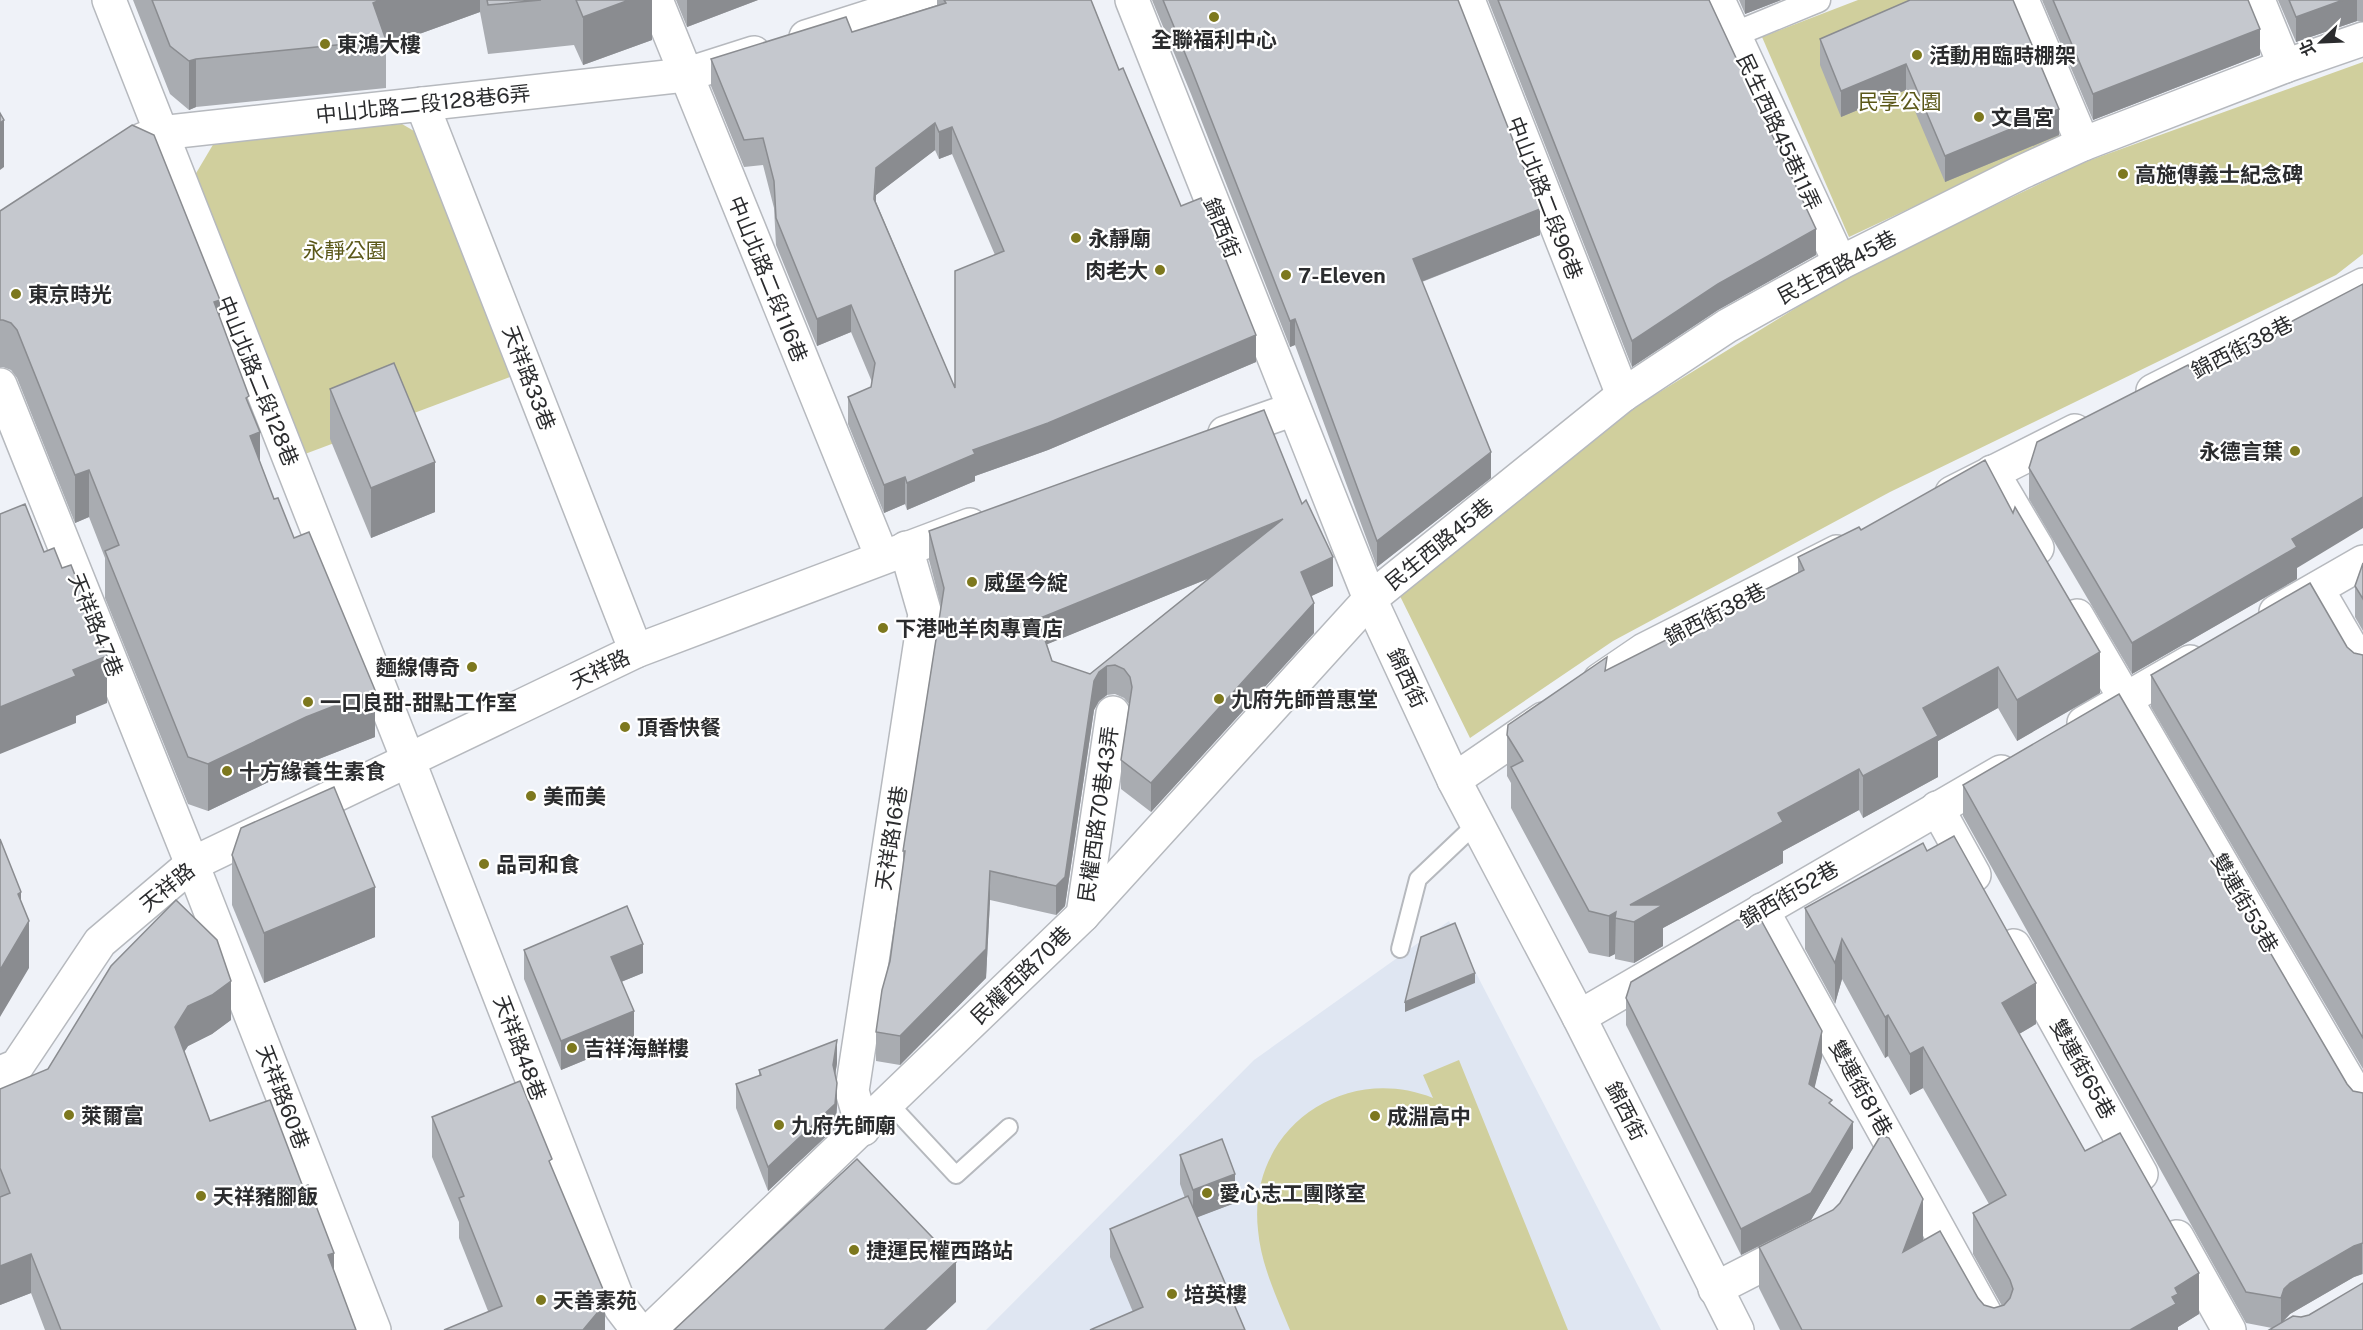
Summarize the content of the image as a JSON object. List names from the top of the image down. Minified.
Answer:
{"streets":{"street":["中山北路二段128巷6弄","民生西路45巷11弄","中山北路二段96巷","錦西街","民生西路45巷","中山北路二段116巷","錦西街38巷","天祥路33巷","中山北路二段128巷","天祥路47巷","天祥路","民權西路70巷43弄","天祥路16巷","錦西街52巷","雙連街53巷","民權西路70巷","天祥路48巷","雙連街65巷","雙連街81巷","天祥路60巷"]},"crossings":[["中山北路二段128巷6弄","中山北路二段116巷"],["中山北路二段128巷6弄","天祥路33巷"],["中山北路二段128巷6弄","中山北路二段128巷"],["民生西路45巷11弄","民生西路45巷"],["中山北路二段96巷","民生西路45巷"],["錦西街","民生西路45巷"],["錦西街","錦西街38巷"],["錦西街","錦西街52巷"],["錦西街","民權西路70巷"],["民生西路45巷","民權西路70巷"],["中山北路二段116巷","天祥路"],["中山北路二段116巷","天祥路16巷"],["天祥路33巷","天祥路"],["中山北路二段128巷","天祥路"],["中山北路二段128巷","天祥路48巷"],["天祥路47巷","天祥路"],["天祥路47巷","天祥路60巷"],["天祥路","天祥路16巷"],["天祥路","天祥路48巷"],["天祥路","天祥路60巷"],["民權西路70巷43弄","民權西路70巷"],["天祥路16巷","民權西路70巷"],["錦西街52巷","雙連街65巷"],["錦西街52巷","雙連街81巷"]],"parks":["民享公園","永靜公園"],"places":["全聯福利中心","東鴻大樓","活動用臨時棚架","文昌宮","高施傳義士紀念碑","永靜廟","肉老大","7-Eleven","東京時光","永德言葉","威堡今綻","下港吔羊肉專賣店","麵線傳奇","九府先師普惠堂","一口良甜-甜點工作室","頂香快餐","十方緣養生素食","美而美","品司和食","吉祥海鮮樓","萊爾富","成淵高中","九府先師廟","愛心志工團隊室","天祥豬腳飯","捷運民權西路站","培英樓","天善素苑"],"north":"bottom left"}
